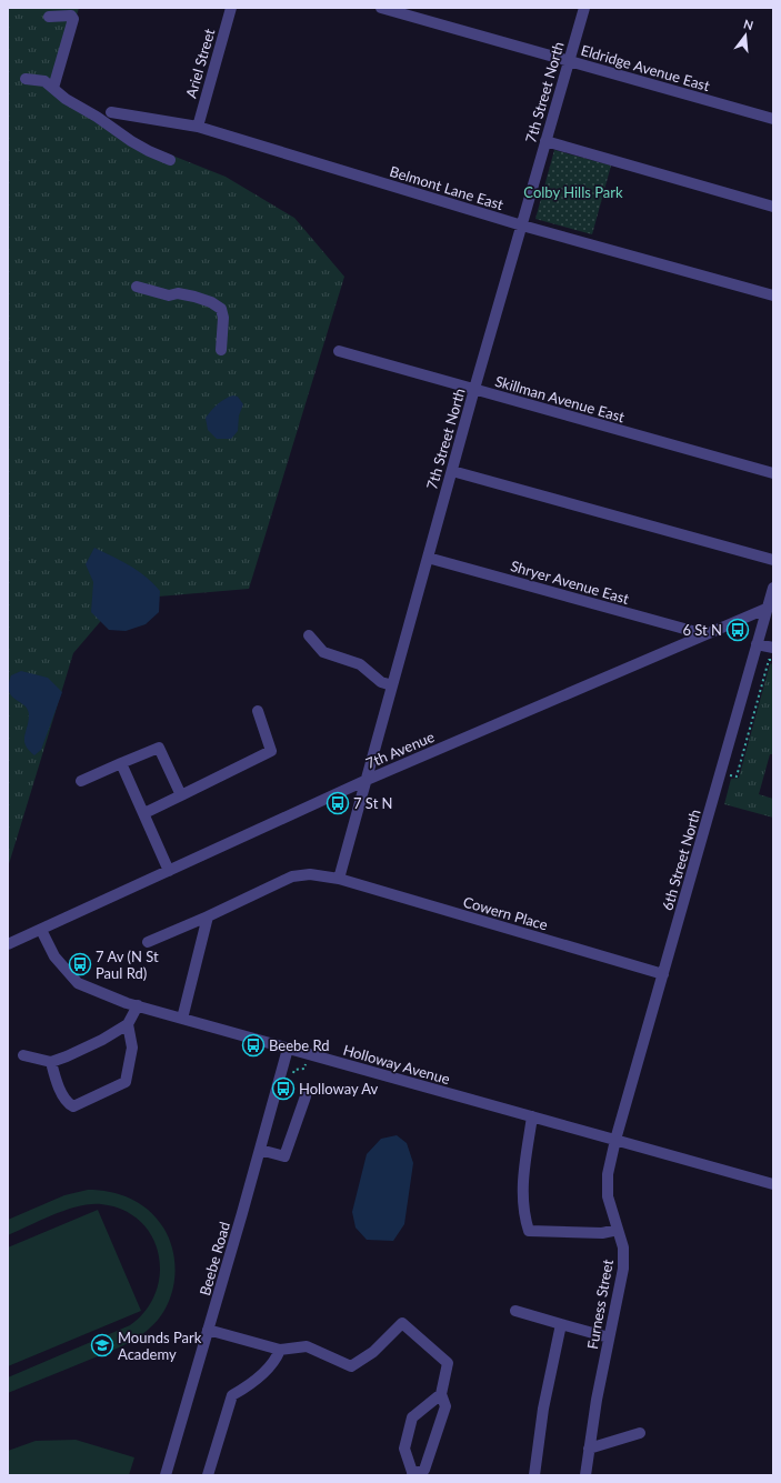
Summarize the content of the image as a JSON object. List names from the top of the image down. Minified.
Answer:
{"streets":{"street":["Ariel Street","Eldridge Avenue East","7th Street North","Belmont Lane East","Skillman Avenue East","Shryer Avenue East","7th Avenue","6th Street North","Cowern Place","Holloway Avenue","Beebe Road","Furness Street"]},"crossings":[["Ariel Street","Belmont Lane East"],["Eldridge Avenue East","7th Street North"],["7th Street North","Belmont Lane East"],["7th Street North","Skillman Avenue East"],["7th Street North","Shryer Avenue East"],["7th Street North","7th Avenue"],["7th Street North","Cowern Place"],["Shryer Avenue East","7th Avenue"],["7th Avenue","6th Street North"],["7th Avenue","Holloway Avenue"],["6th Street North","Cowern Place"],["6th Street North","Holloway Avenue"],["6th Street North","Furness Street"],["Holloway Avenue","Beebe Road"],["Holloway Avenue","Furness Street"]],"parks":["Colby Hills Park"],"places":{"bus stop":["6 St N","7 St N","7 Av (N St Paul Rd)","Beebe Rd","Holloway Av"],"school or university":["Mounds Park Academy"]},"north":"top"}
